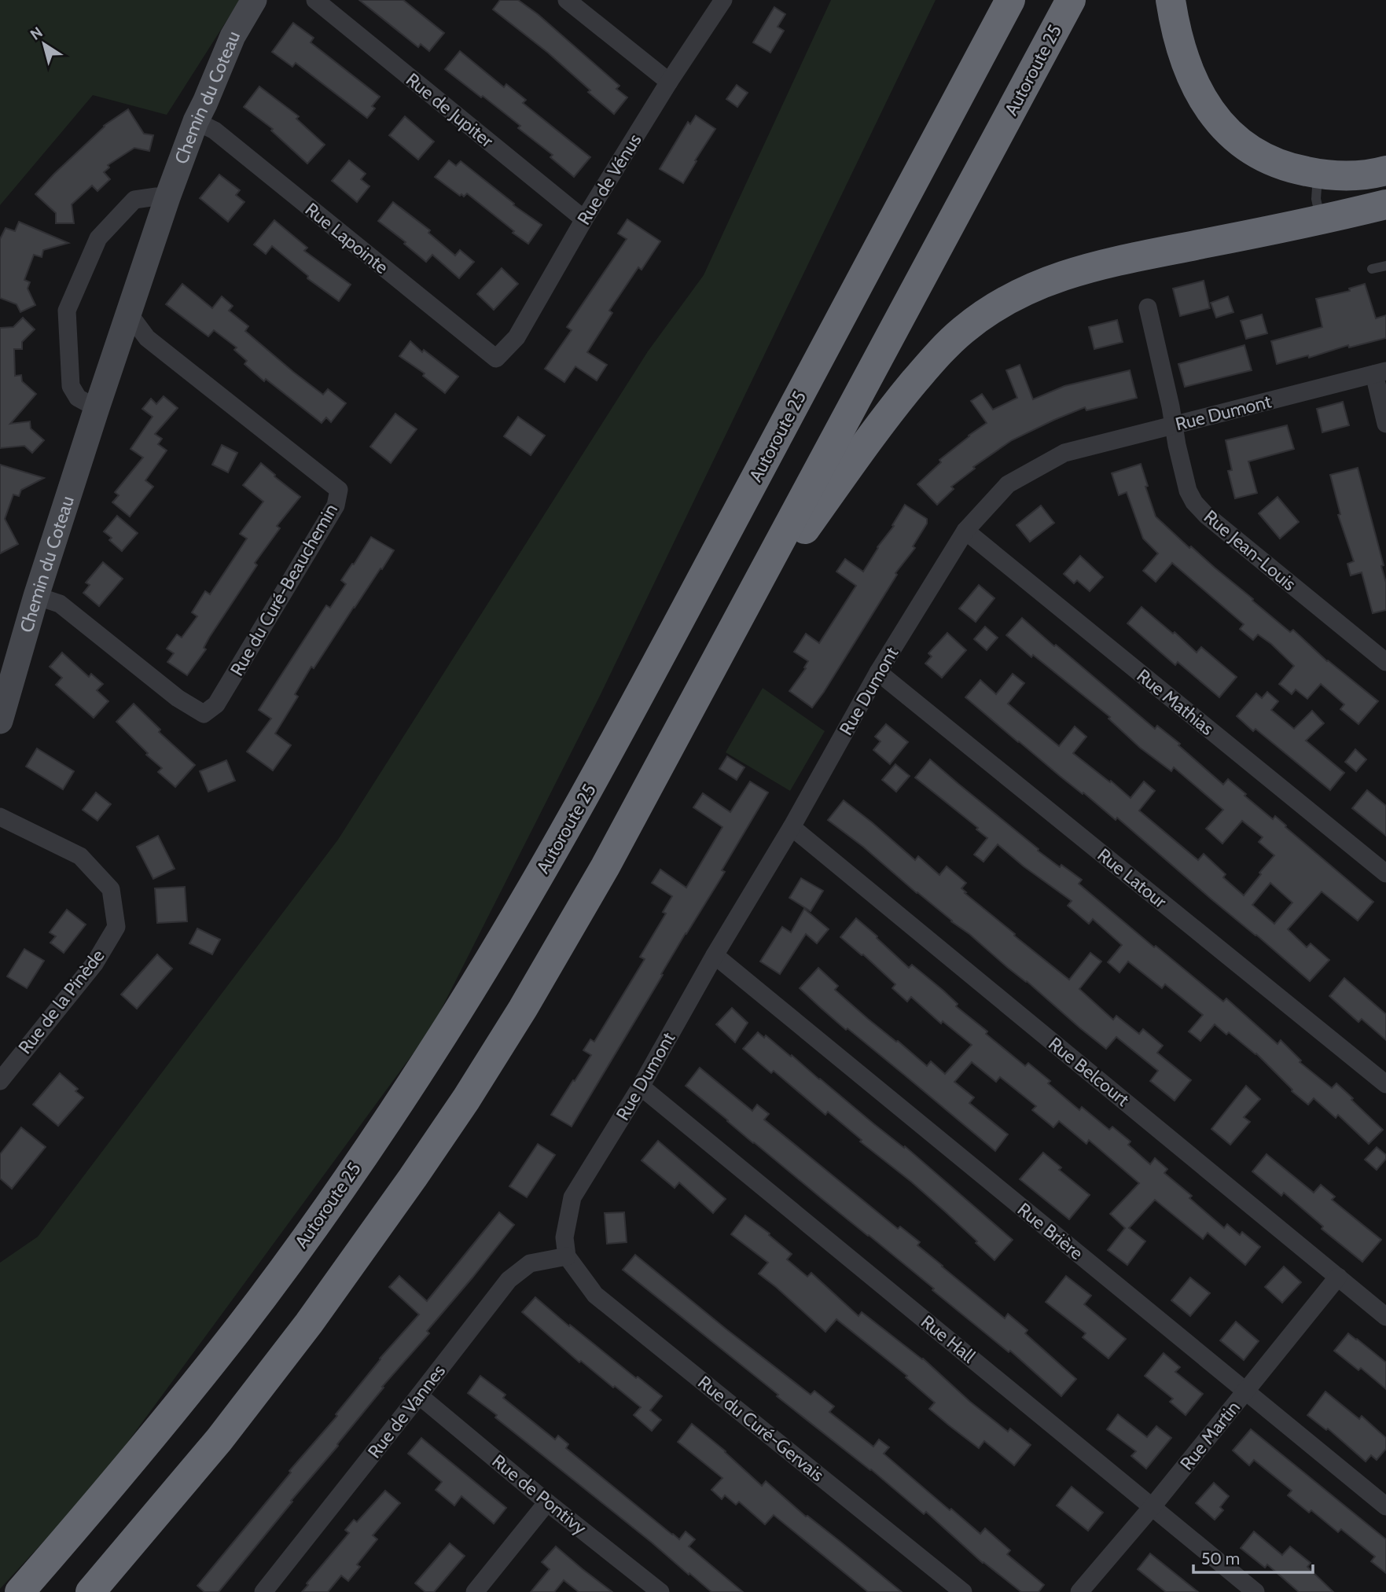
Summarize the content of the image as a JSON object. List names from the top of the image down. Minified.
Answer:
{"streets":{"highway":["Autoroute 25"],"street":["Chemin du Coteau","Rue de Jupiter","Rue de Vénus","Rue Lapointe","Rue Dumont","Rue Jean-Louis","Rue du Curé-Beauchemin","Rue Mathias","Rue Latour","Rue de la Pinède","Rue Belcourt","Rue Brière","Rue Hall","Rue de Vannes","Rue du Curé-Gervais","Rue Martin","Rue de Pontivy"]},"crossings":[["Chemin du Coteau","Rue Lapointe"],["Chemin du Coteau","Rue du Curé-Beauchemin"],["Rue de Jupiter","Rue de Vénus"],["Rue de Vénus","Rue Lapointe"],["Rue Dumont","Rue Jean-Louis"],["Rue Dumont","Rue Mathias"],["Rue Dumont","Rue Latour"],["Rue Dumont","Rue Belcourt"],["Rue Dumont","Rue Brière"],["Rue Dumont","Rue Hall"],["Rue Dumont","Rue de Vannes"],["Rue Dumont","Rue du Curé-Gervais"],["Rue Belcourt","Rue Martin"],["Rue Brière","Rue Martin"],["Rue Hall","Rue Martin"],["Rue de Vannes","Rue du Curé-Gervais"],["Rue de Vannes","Rue de Pontivy"]],"scale_bar":"50 m","north":"top left"}
